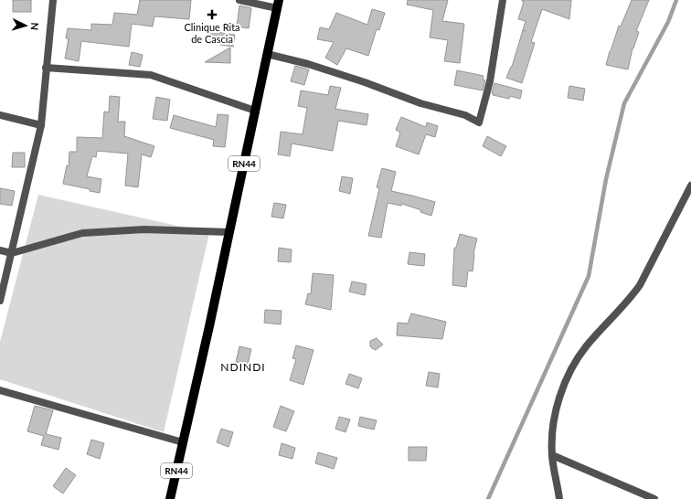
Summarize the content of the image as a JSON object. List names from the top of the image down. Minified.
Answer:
{"streets":{"main road":["RN44"]},"districts":["NDINDI"],"places":{"health":["Clinique Rita de Cascia"]},"north":"right"}
